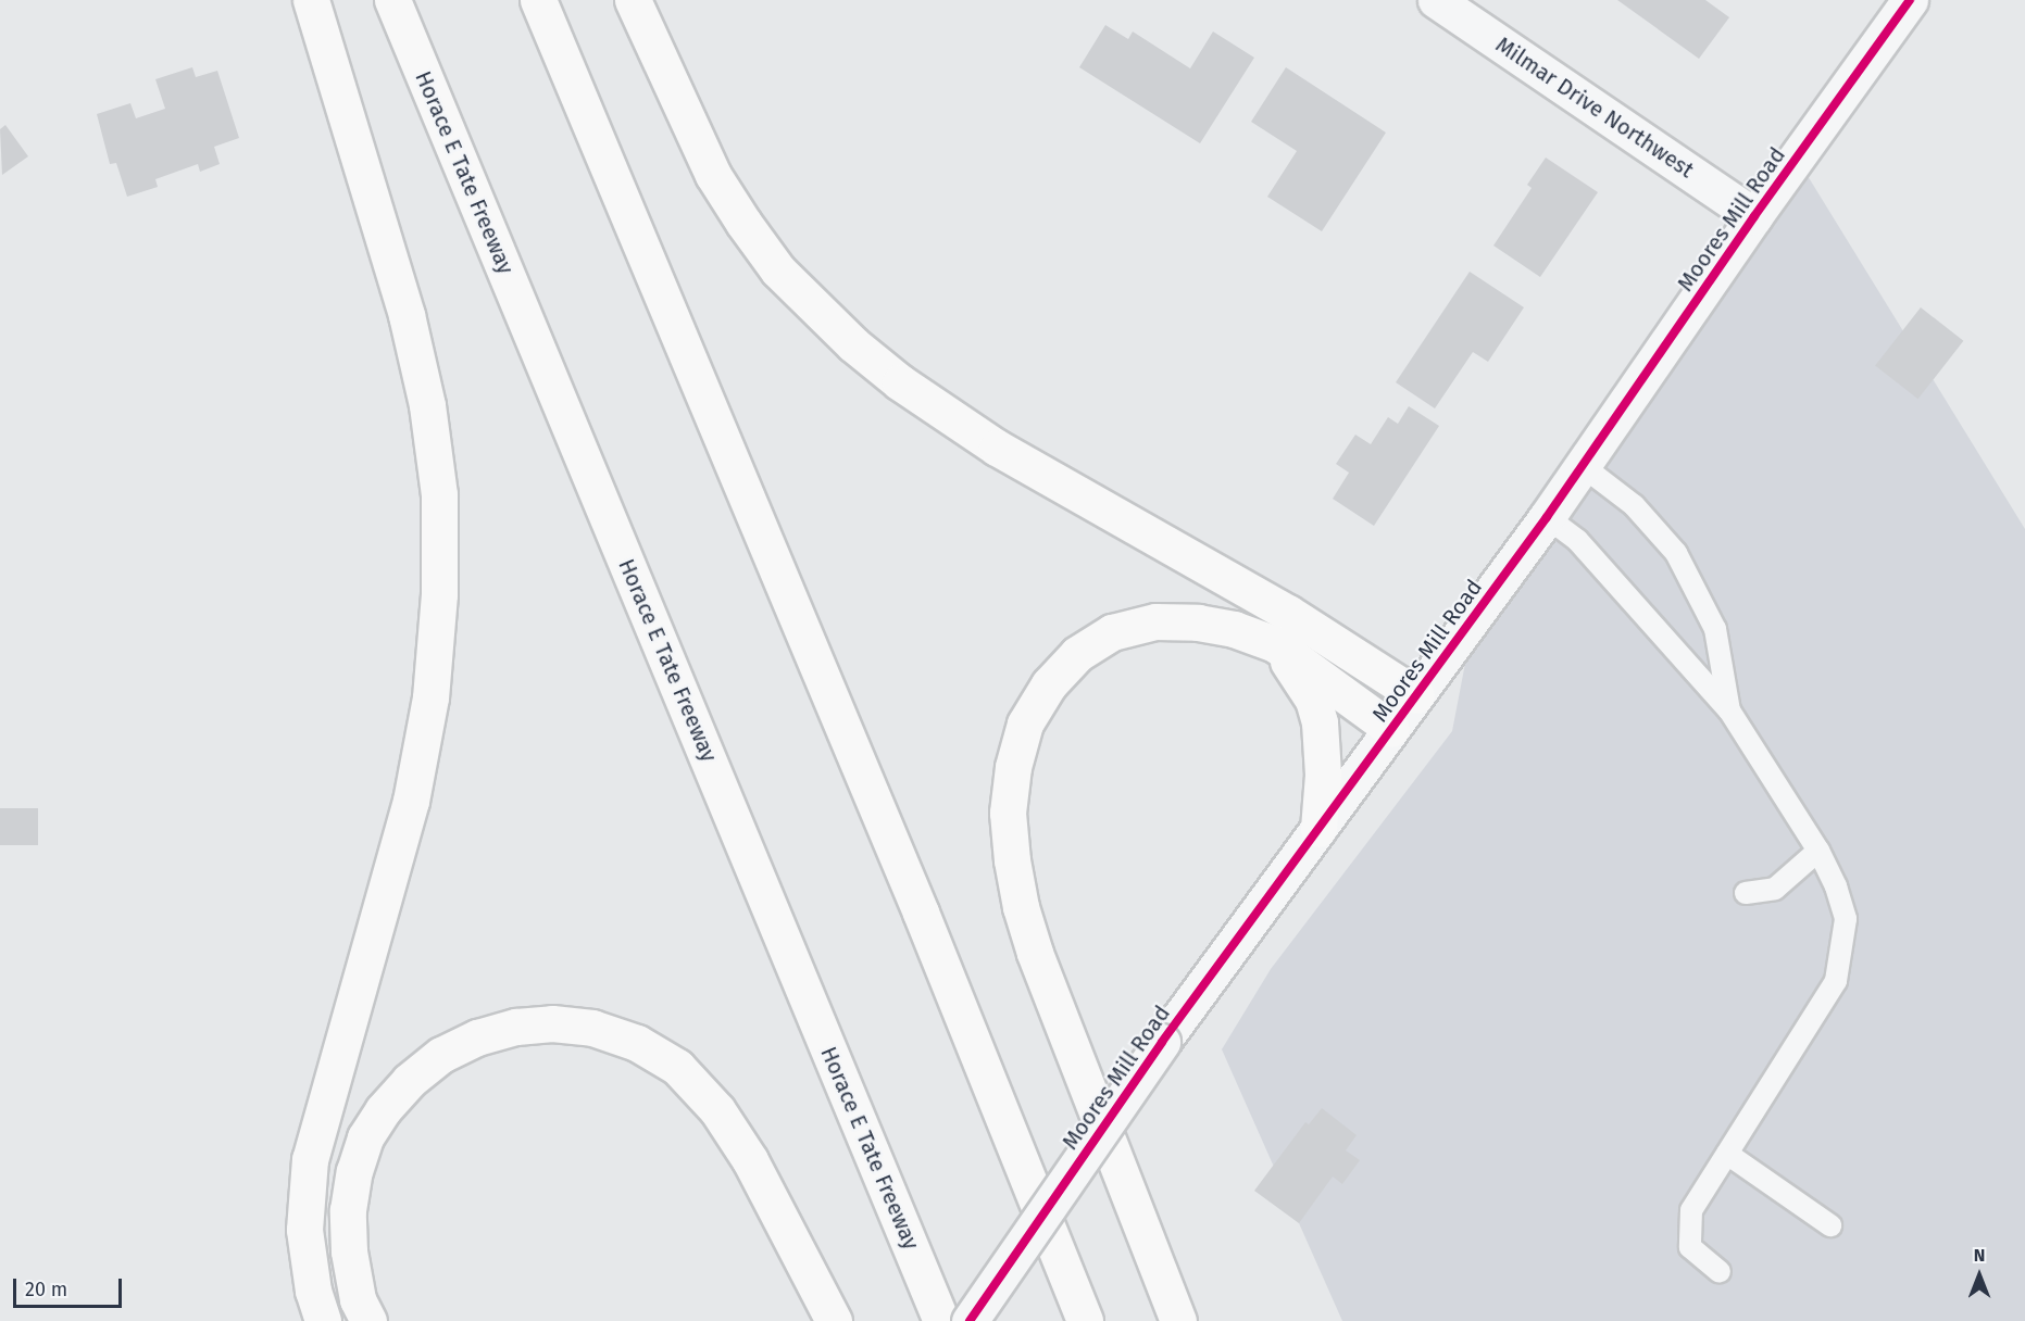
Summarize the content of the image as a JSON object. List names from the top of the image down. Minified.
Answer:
{"streets":{"highway":["Horace E Tate Freeway"],"street":["Milmar Drive Northwest","Moores Mill Road"]},"crossings":[["Milmar Drive Northwest","Moores Mill Road"]],"scale_bar":"20 m","north":"top"}
